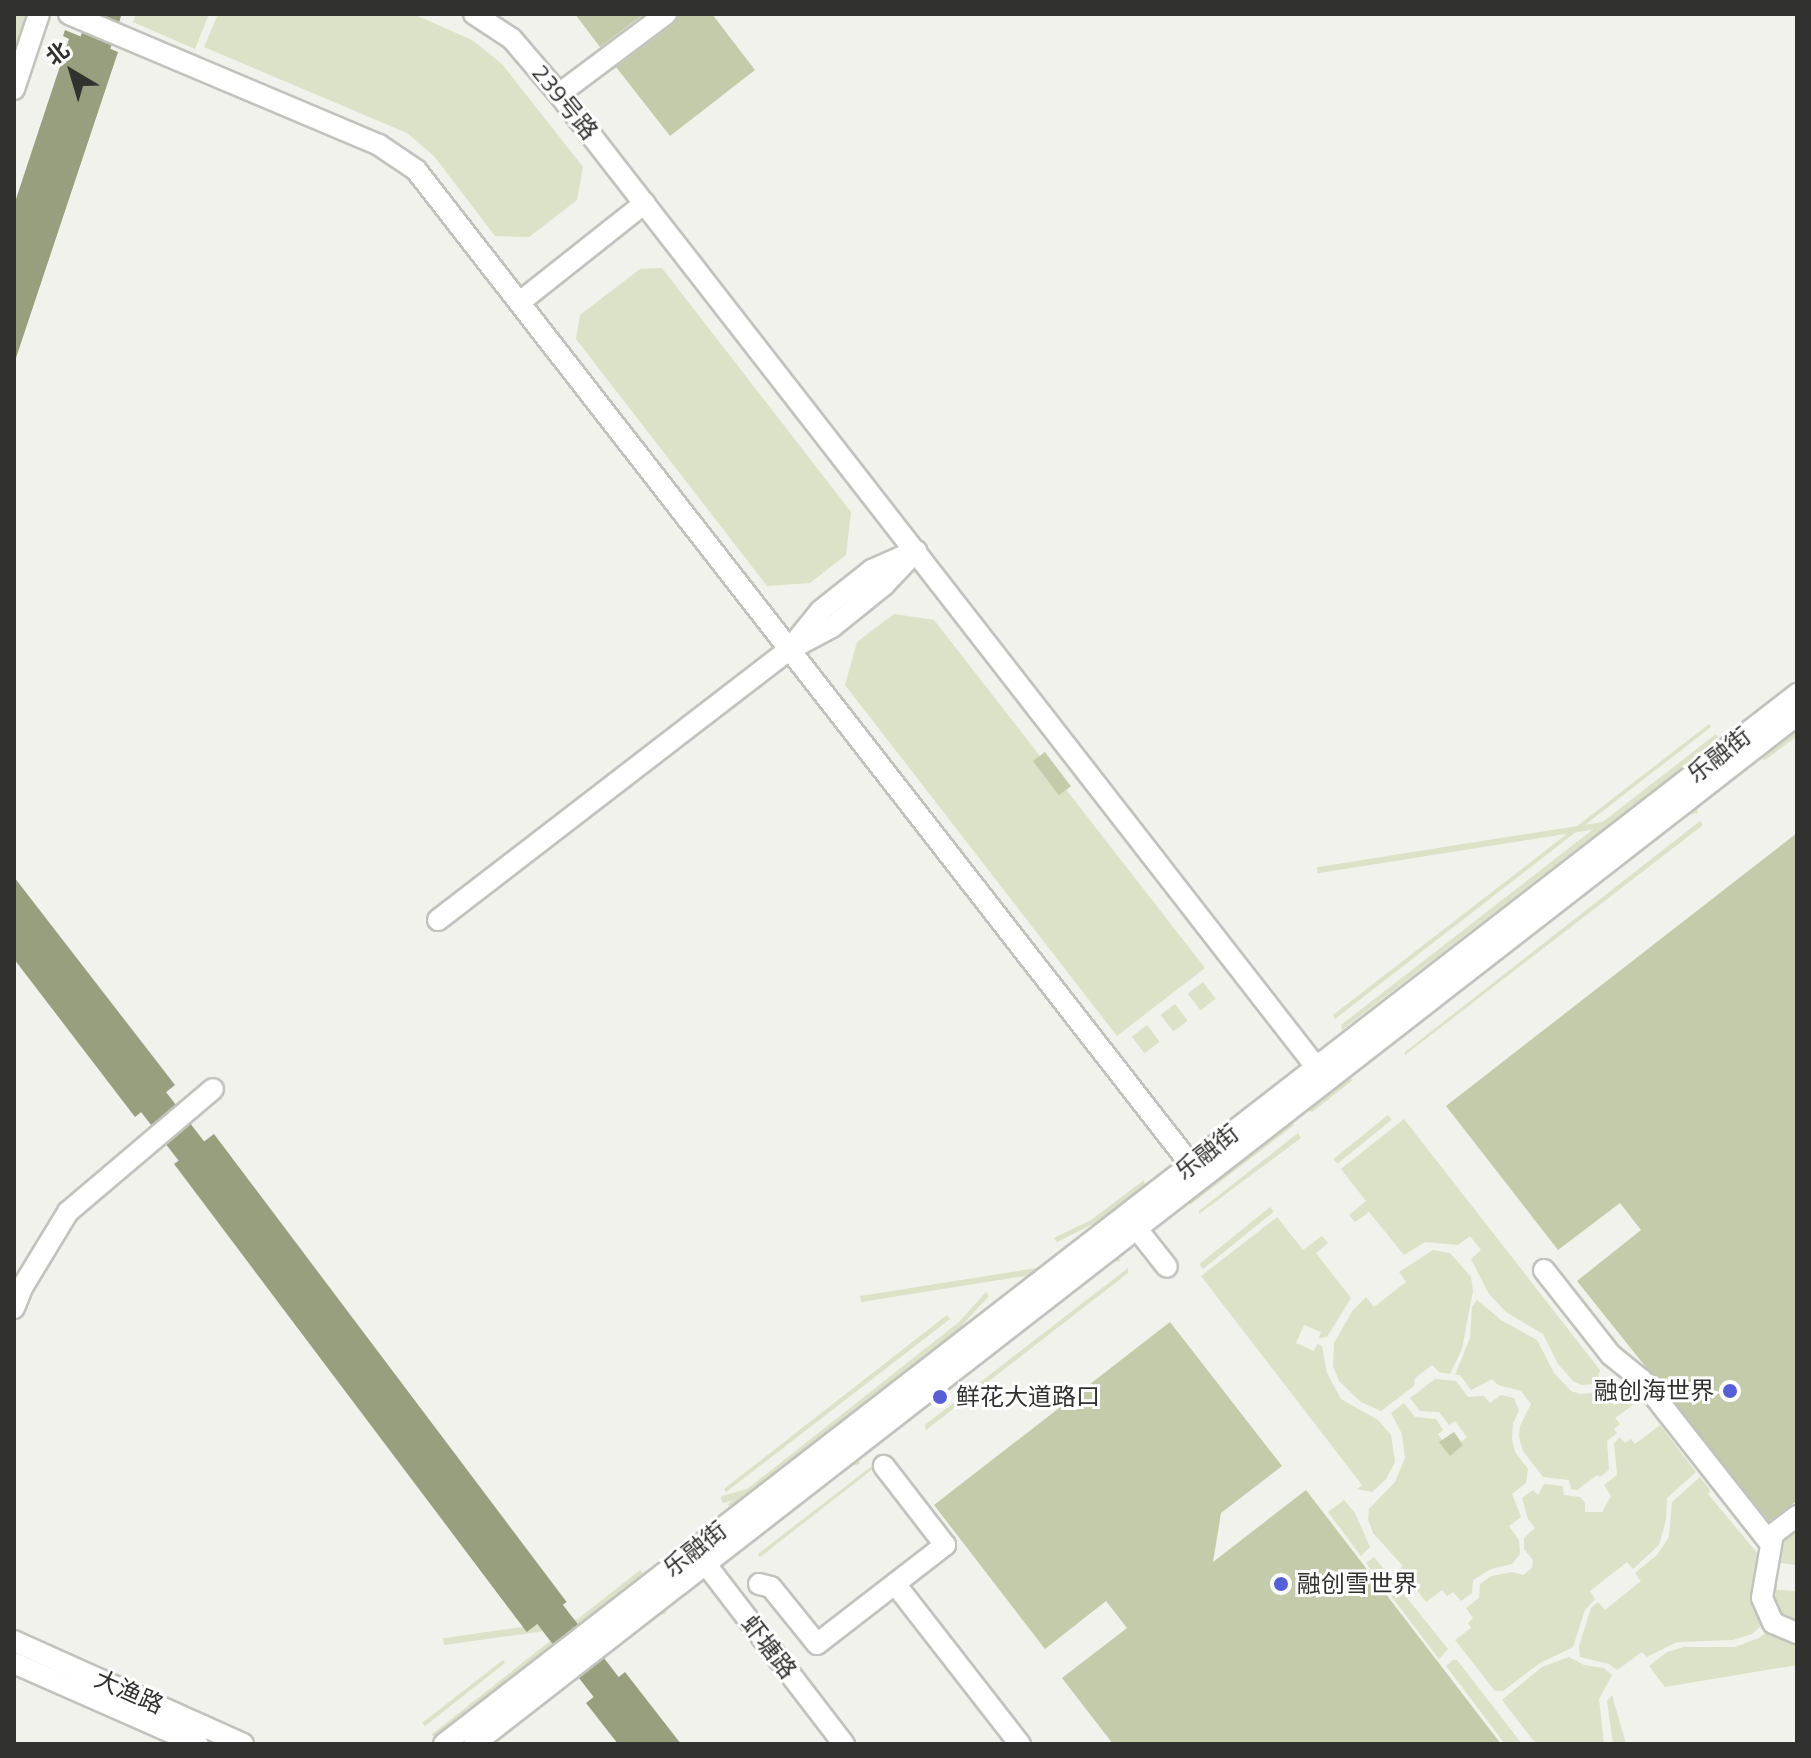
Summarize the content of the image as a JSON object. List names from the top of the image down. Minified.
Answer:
{"streets":{"street":["239号路","乐融街","虾塘路","大渔路"]},"crossings":[["239号路","乐融街"],["乐融街","虾塘路"]],"places":["融创海世界","鲜花大道路口","融创雪世界"],"north":"top left"}
